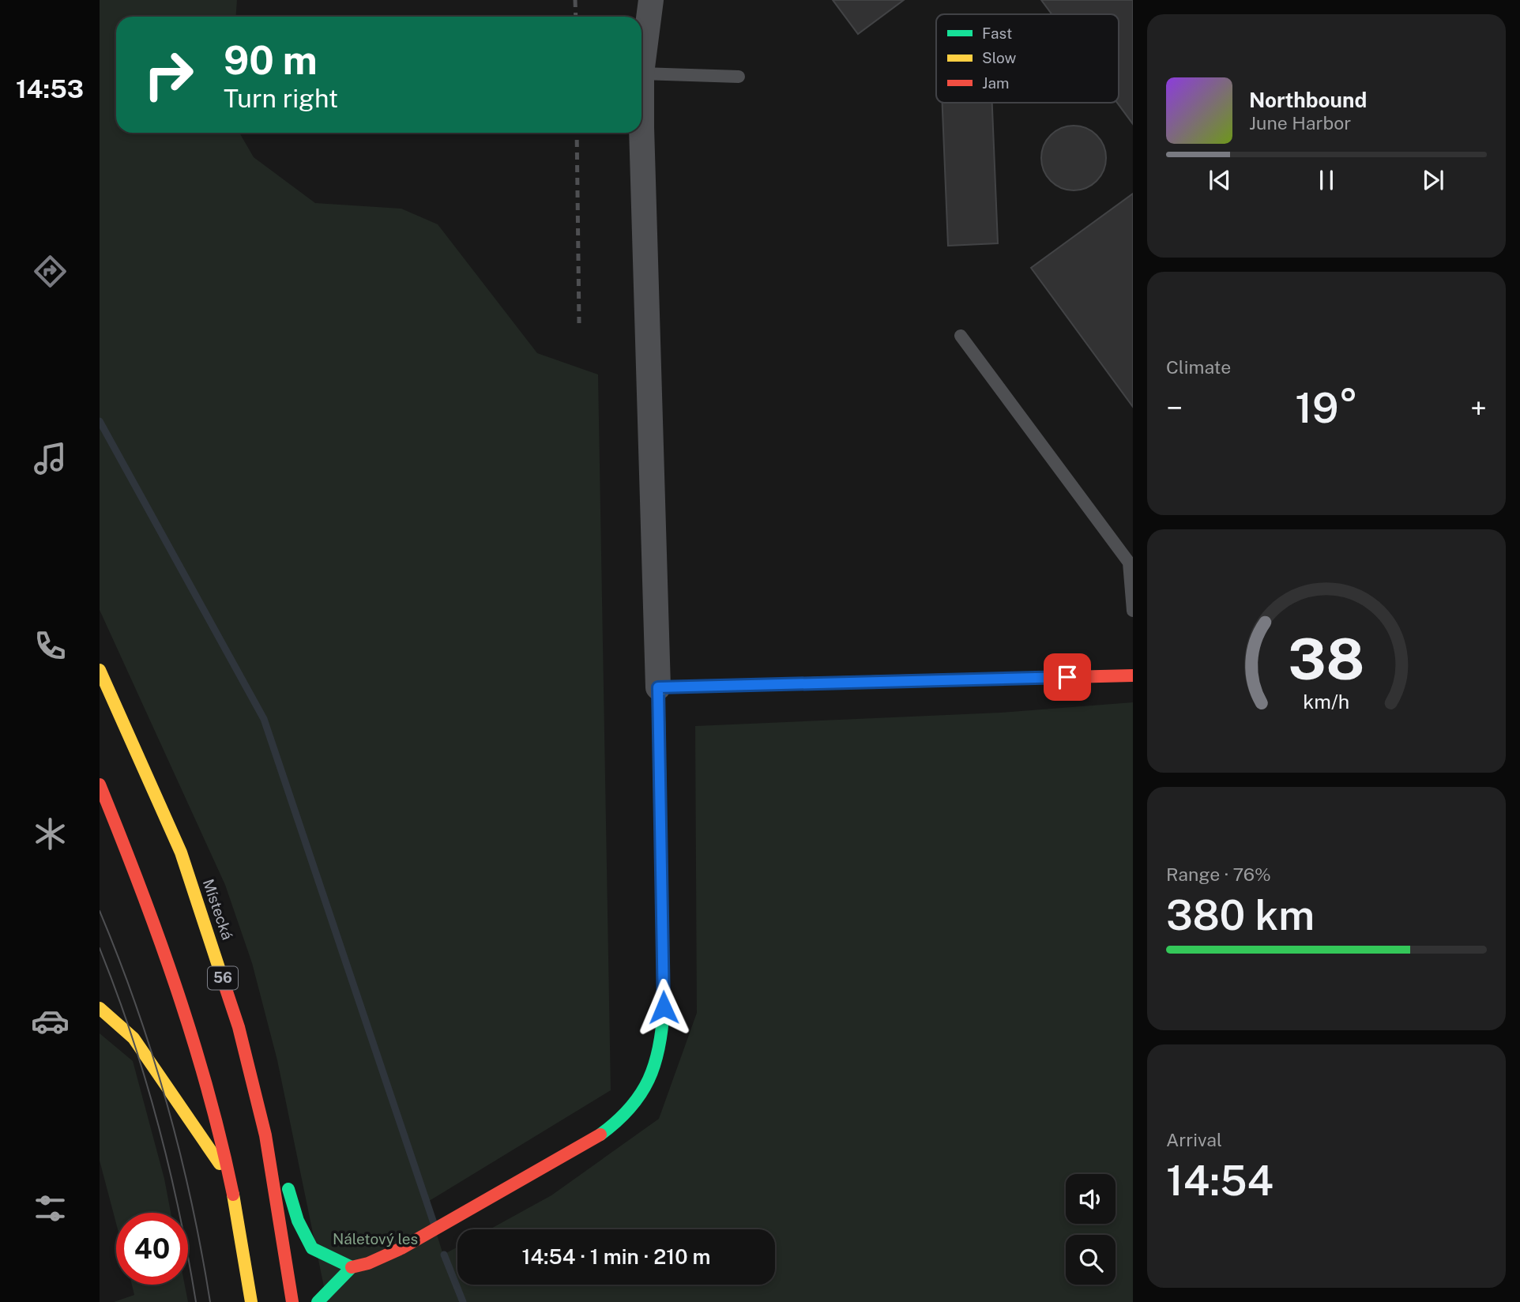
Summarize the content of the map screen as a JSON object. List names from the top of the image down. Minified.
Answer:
{"streets":{"main road":["Místecká","56"]},"parks":["Náletový les"],"legend":["Fast","Slow","Jam"],"page":{"tabs":"14:53","turn":["90 m","Turn right"],"song":["Northbound","June Harbor"],"tile":["Climate",["Range · 76%","380 km"],["Arrival","14:54"]],"heat":["−","19°","+"],"limit":"40","trip":"14:54 · 1 min · 210 m","gauge":["38","km/h"]}}
